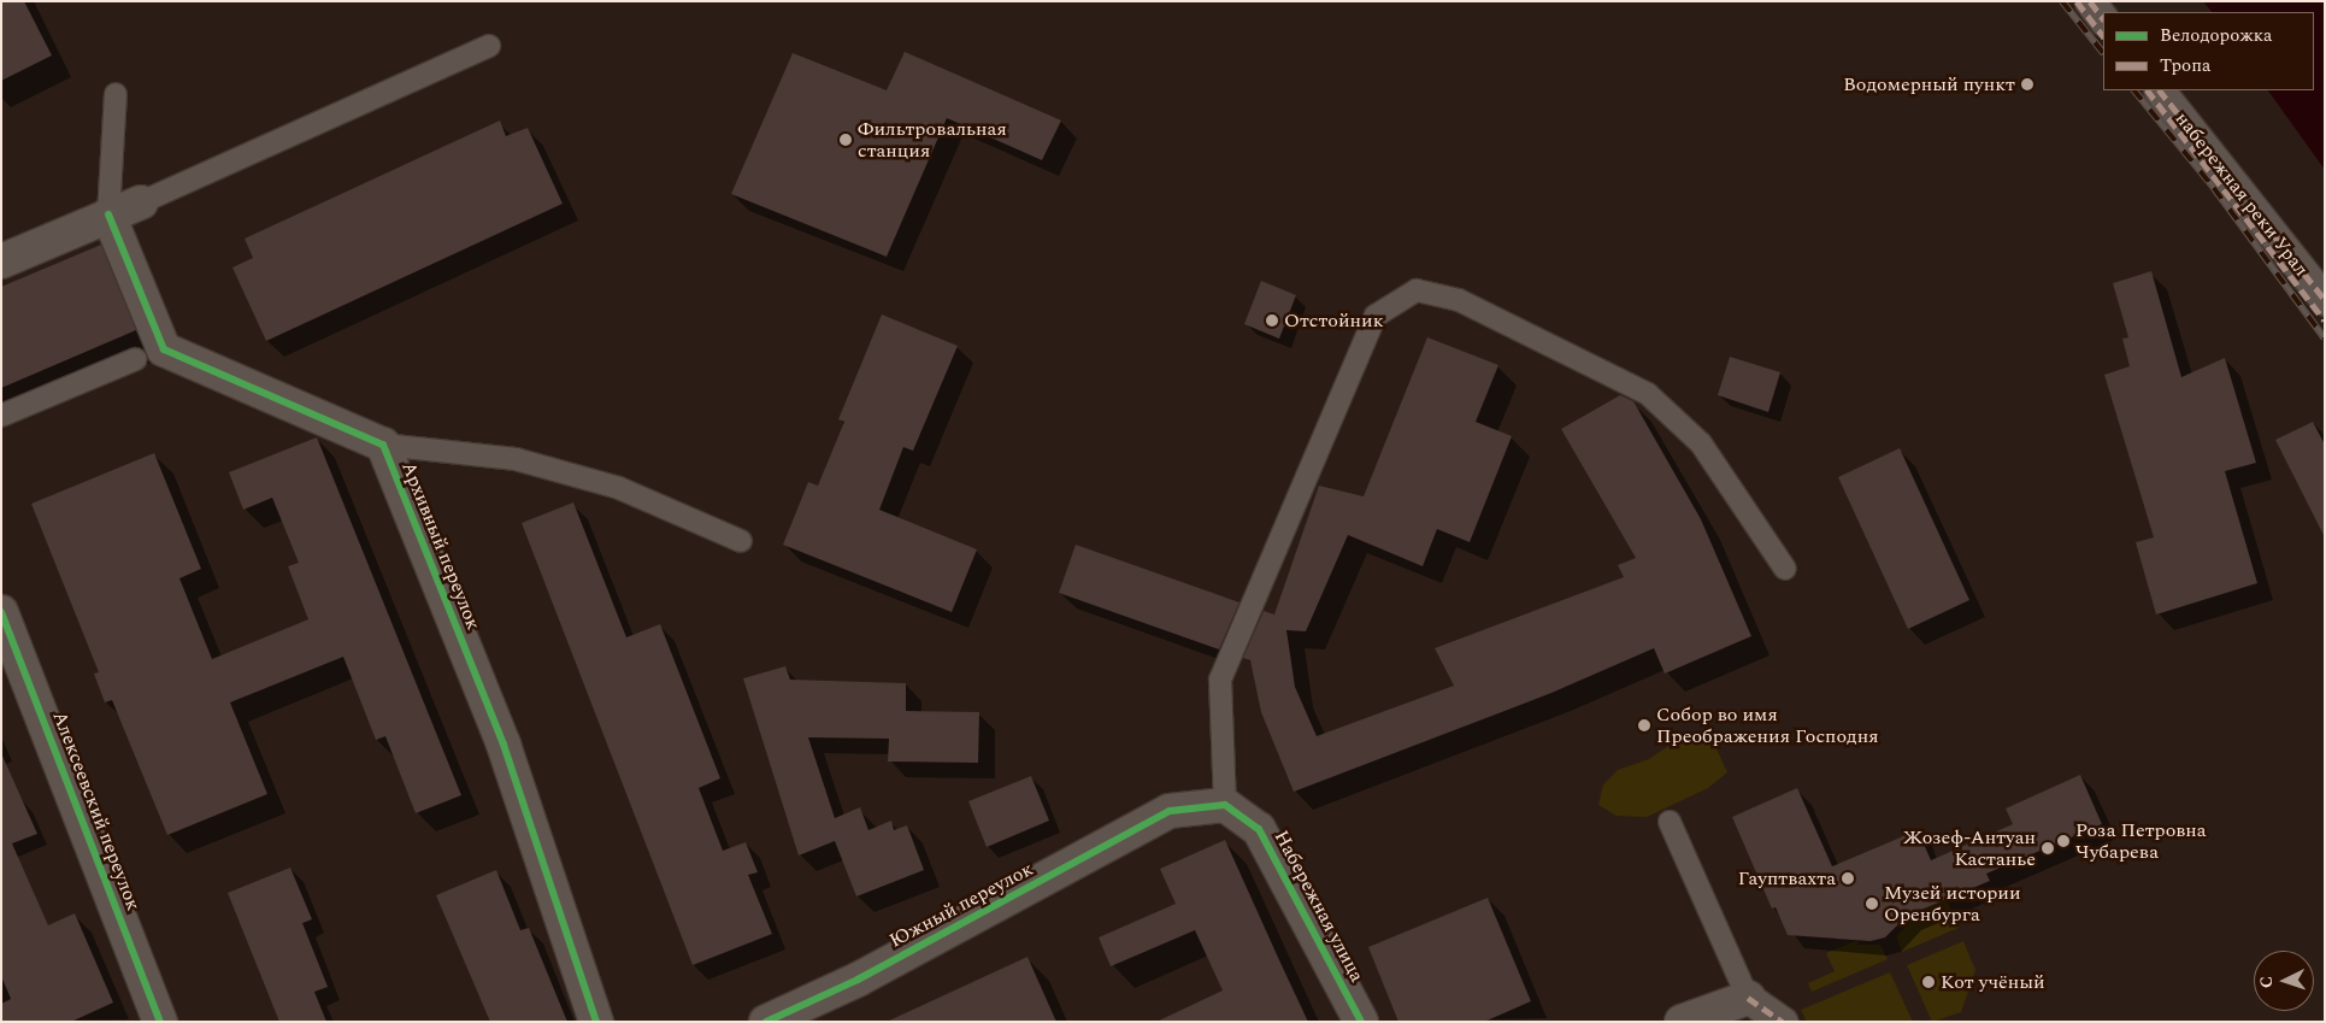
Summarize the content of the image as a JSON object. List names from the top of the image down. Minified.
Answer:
{"streets":{"street":["набережная реки Урал","Архивный переулок","Алексеевский переулок","Южный переулок","Набережная улица"]},"crossings":[["Южный переулок","Набережная улица"]],"places":["Водомерный пункт","Фильтровальная станция","Отстойник","Собор во имя Преображения Господня","Роза Петровна Чубарева","Жозеф-Антуан Кастанье","Гауптвахта","Музей истории Оренбурга","Кот учёный"],"legend":["Велодорожка","Тропа"],"north":"left"}
